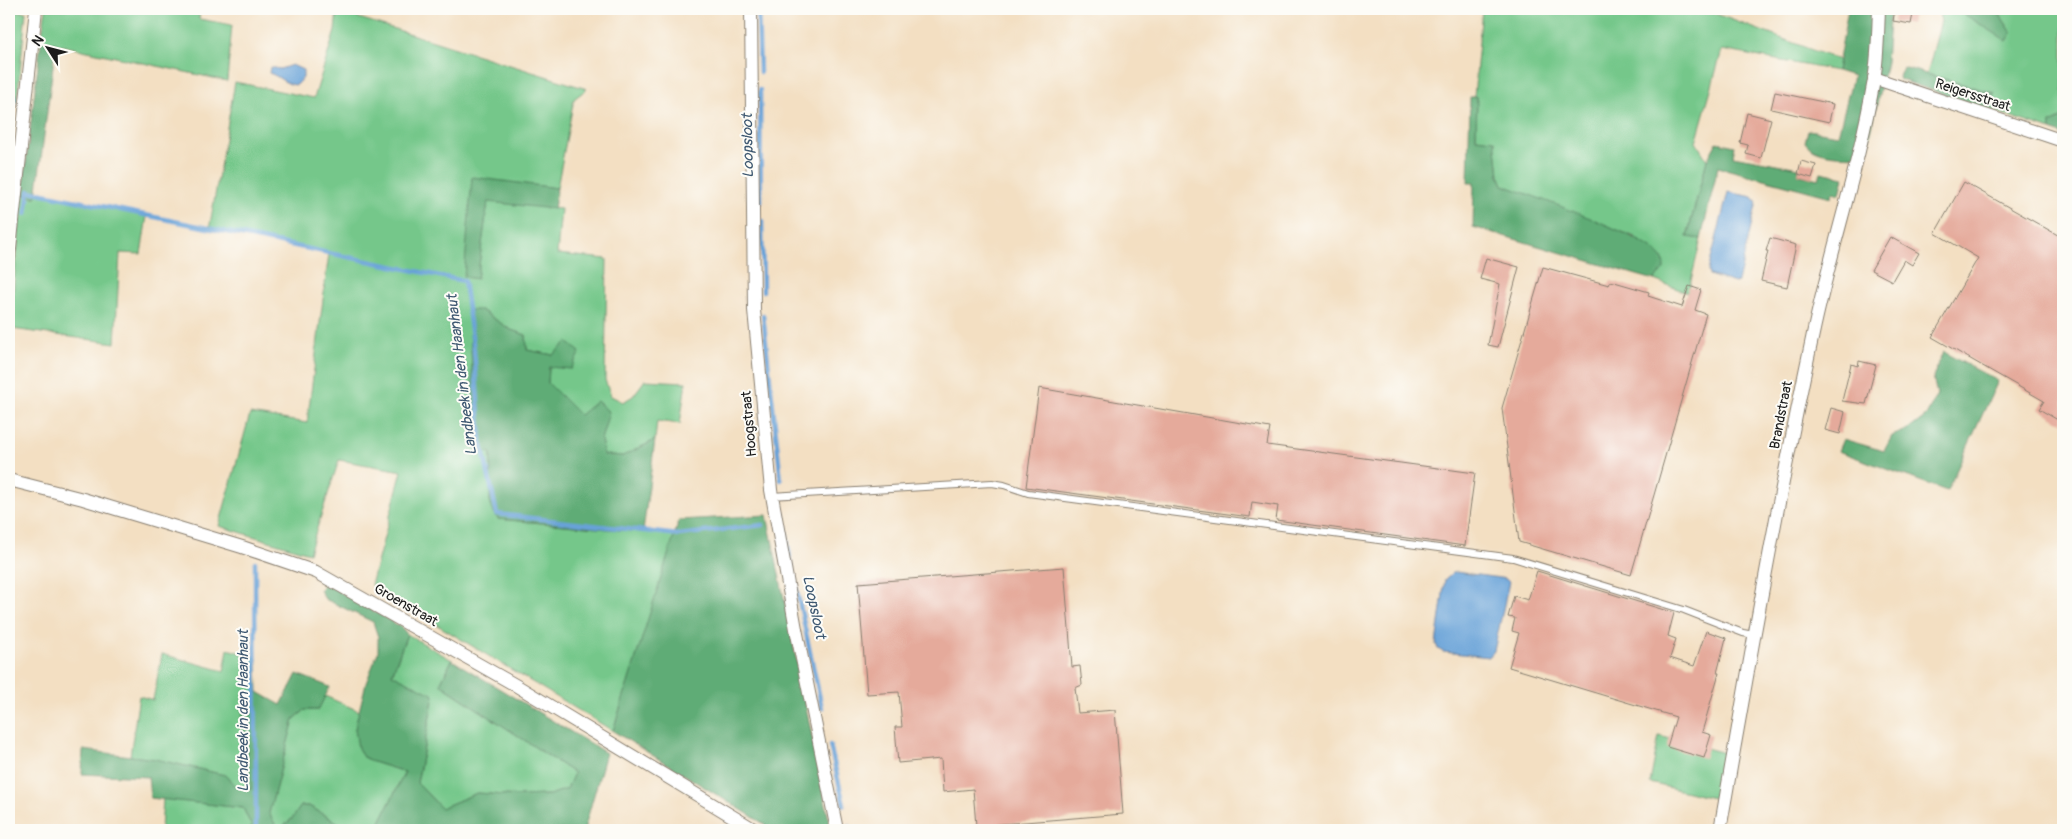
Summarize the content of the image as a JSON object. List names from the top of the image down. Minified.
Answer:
{"streets":{"street":["Reigersstraat","Brandstraat","Hoogstraat","Groenstraat"]},"crossings":[["Reigersstraat","Brandstraat"]],"water":["Loopsloot","Landbeek in den Haanhaut"],"north":"top left"}
